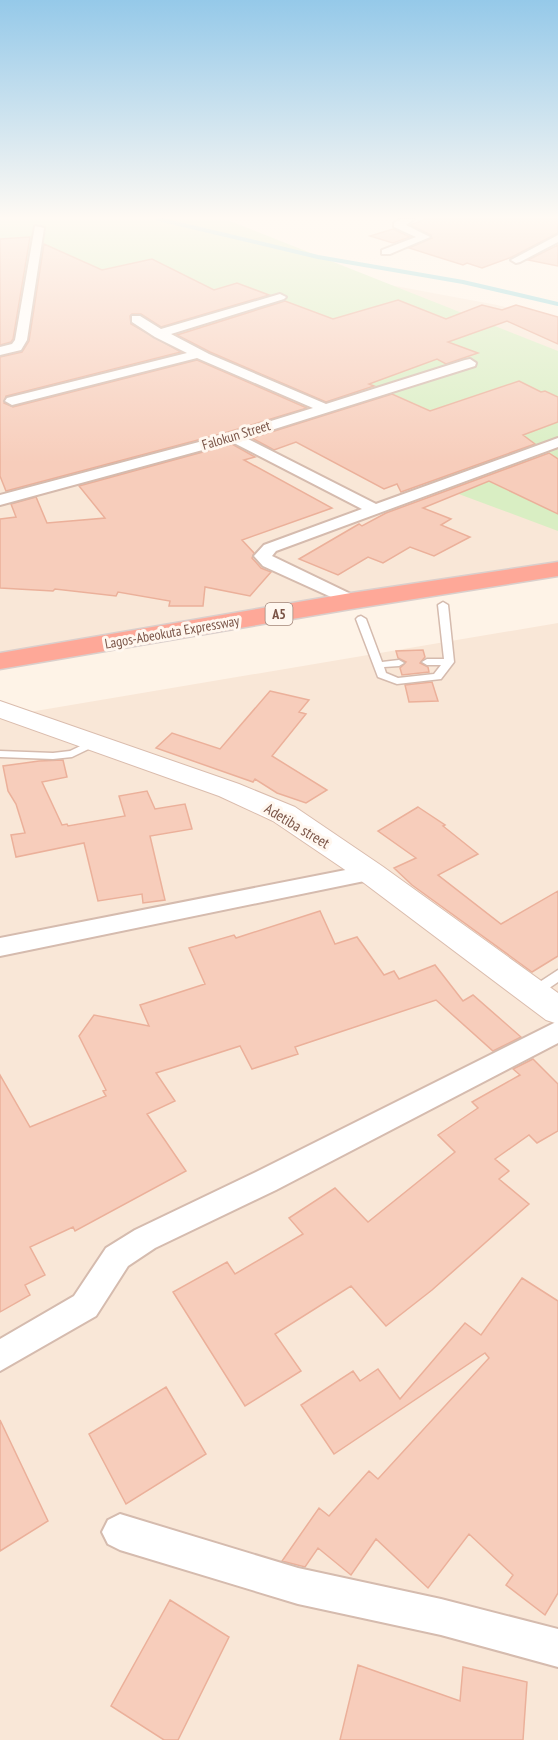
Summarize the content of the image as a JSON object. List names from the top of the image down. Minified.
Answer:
{"streets":{"highway":["A5","Lagos-Abeokuta Expressway"],"street":["Falokun Street","Adetiba street"]}}
